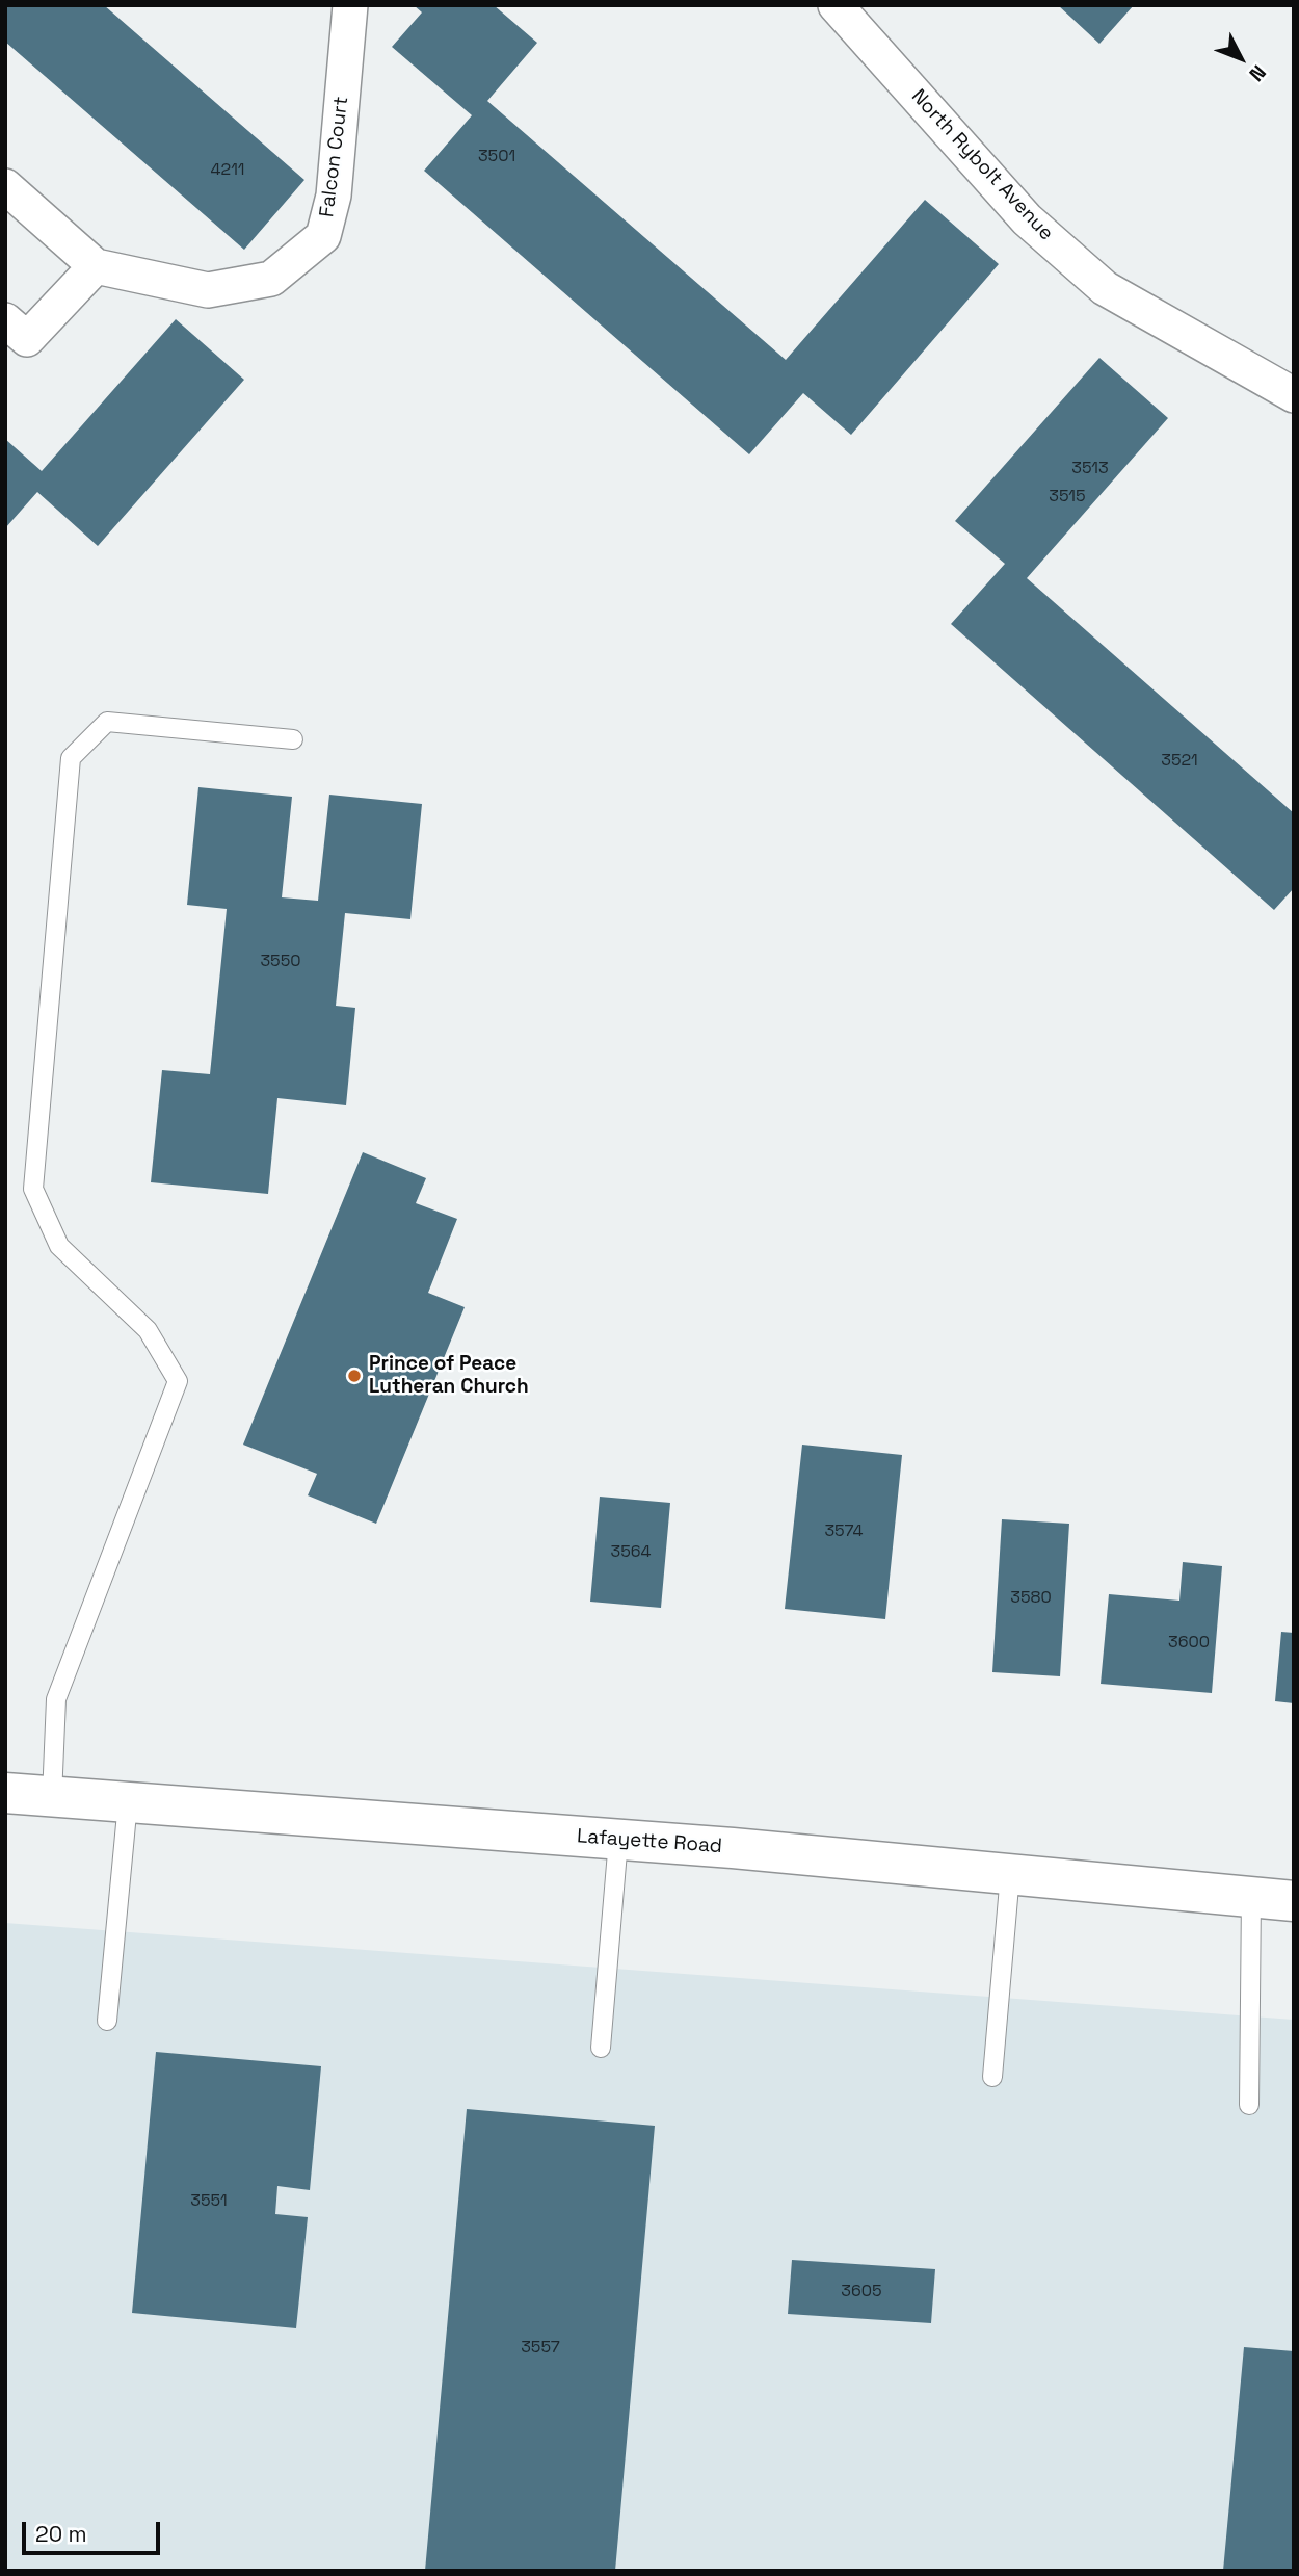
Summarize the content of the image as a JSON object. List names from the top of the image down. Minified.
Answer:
{"streets":{"main road":["Lafayette Road"],"street":["Falcon Court","North Rybolt Avenue"]},"places":["Prince of Peace Lutheran Church"],"house_numbers":["3501","4211","3513","3515","3521","3550","3574","3564","3580","3600","3551","3605","3557"],"scale_bar":"20 m","north":"bottom right"}
